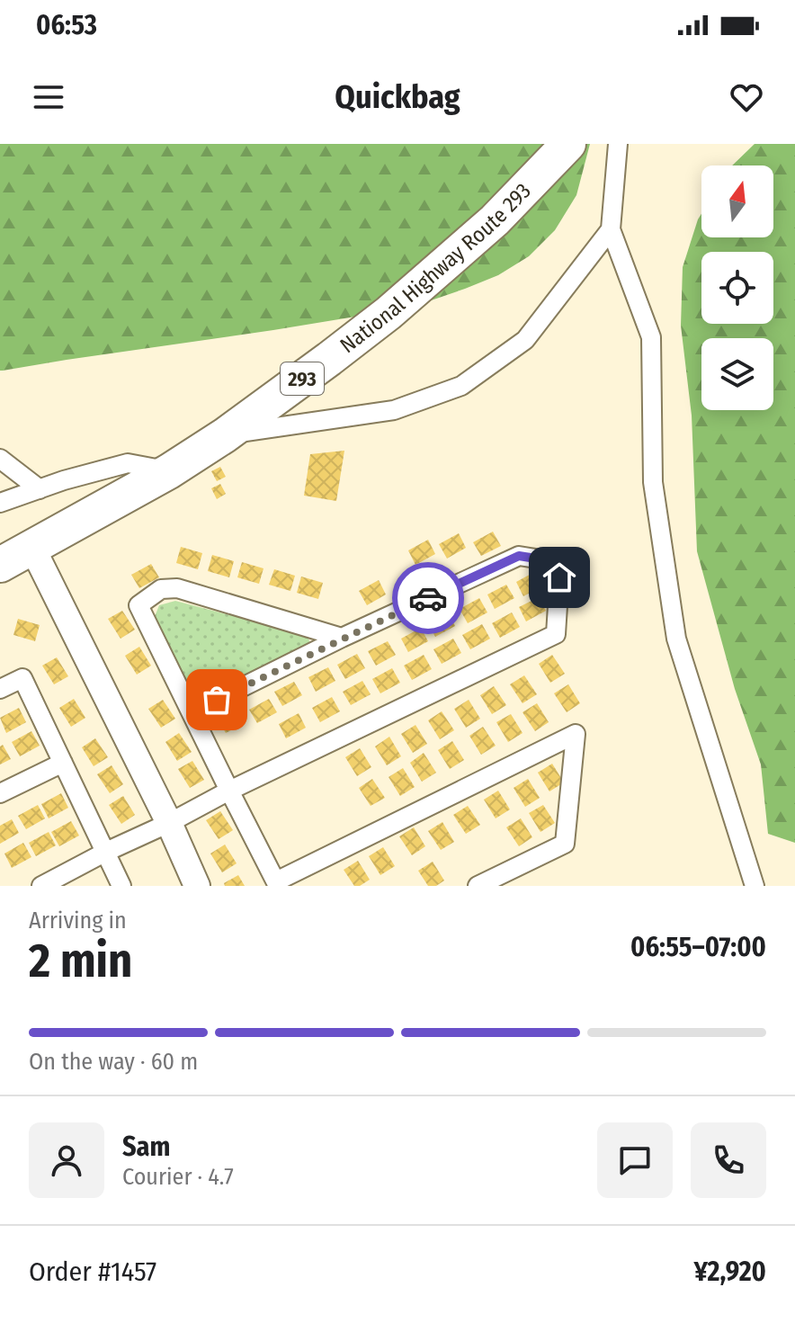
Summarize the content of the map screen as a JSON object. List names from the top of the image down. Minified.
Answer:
{"streets":{"highway":["National Highway Route 293","293"]},"north":"top","page":{"status":"06:53","header":"Quickbag","heading":["2 min","Arriving in","06:55–07:00"],"panel":["Sam","Courier · 4.7","Order #1457","¥2,920"],"bar":"On the way · 60 m"}}
